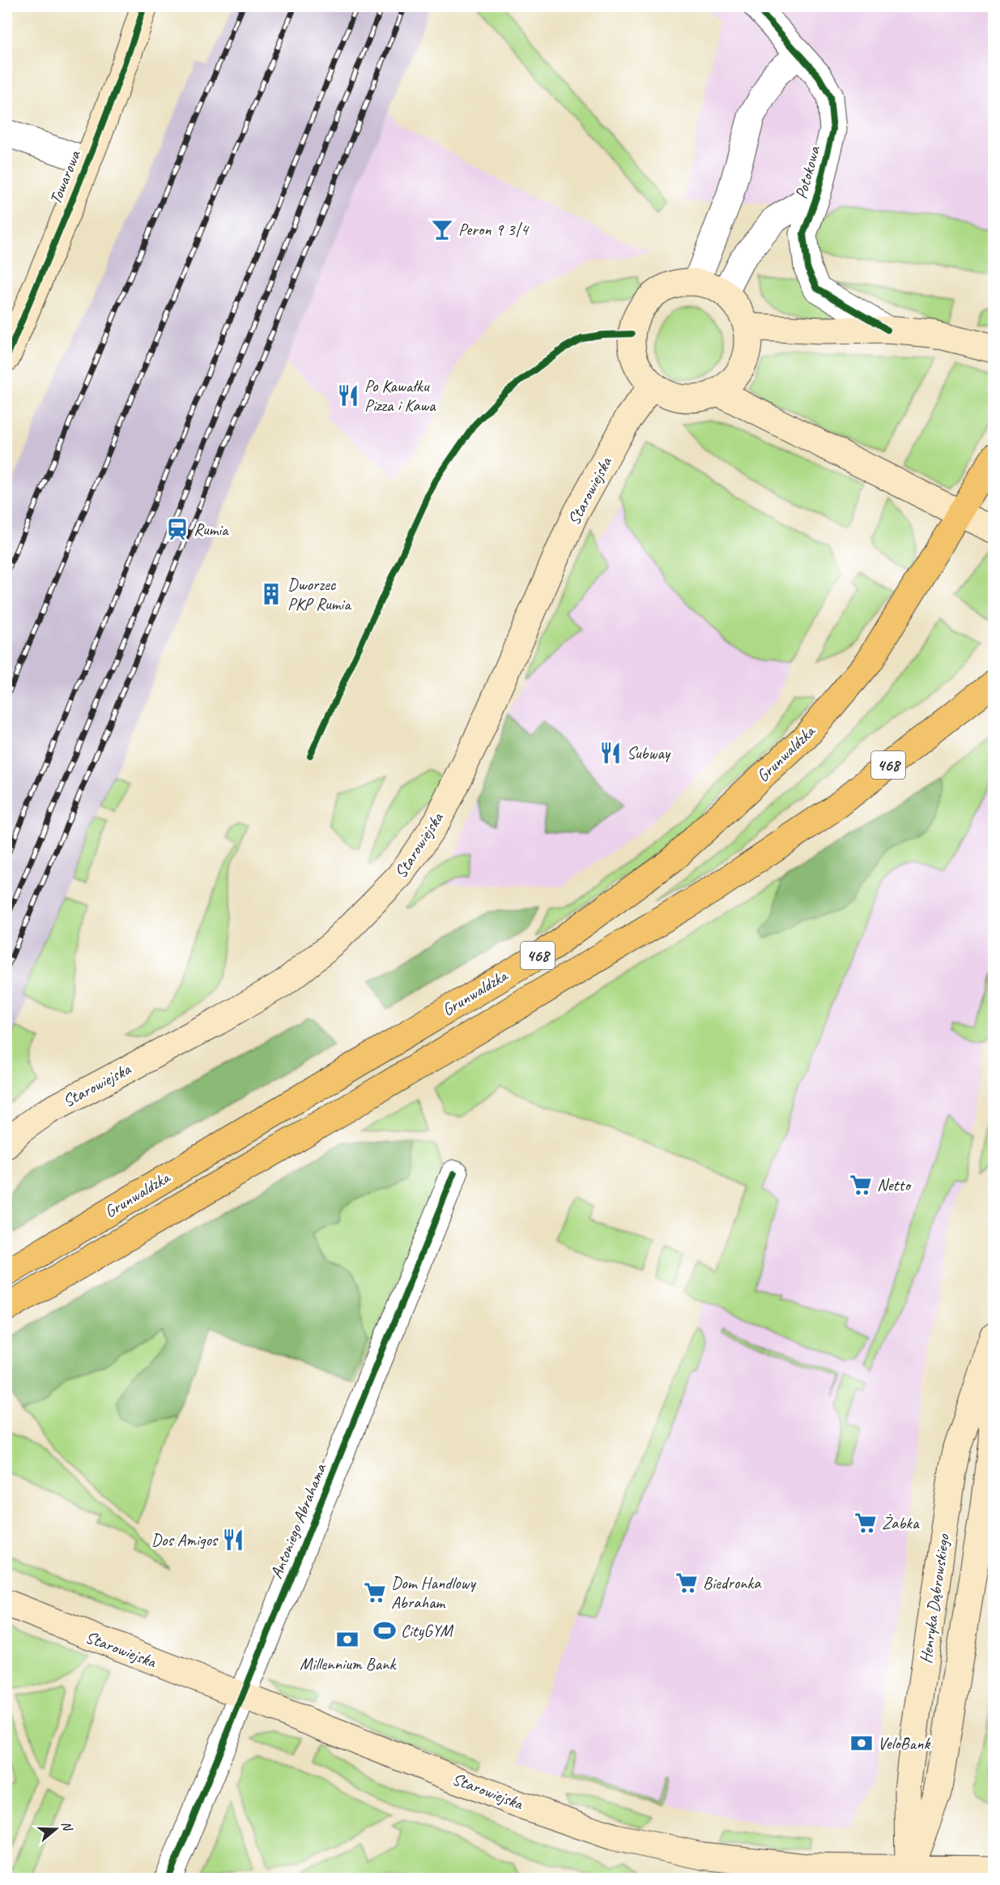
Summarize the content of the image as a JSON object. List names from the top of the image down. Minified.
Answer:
{"streets":{"main road":["Towarowa","Starowiejska","Grunwaldzka","468","Henryka Dąbrowskiego"],"street":["Potokowa","Antoniego Abrahama"]},"crossings":[["Potokowa","Starowiejska"],["Starowiejska","Antoniego Abrahama"],["Starowiejska","Henryka Dąbrowskiego"]],"places":{"bar":["Peron 9 3|4"],"restaurant":["Po Kawałku Pizza i Kawa","Subway","Dos Amigos"],"station":["Rumia"],"building":["Dworzec PKP Rumia"],"supermarket":["Netto","Żabka","Biedronka","Dom Handlowy Abraham"],"sports":["CityGYM"],"bank":["Millennium Bank","VeloBank"]},"north":"right"}
